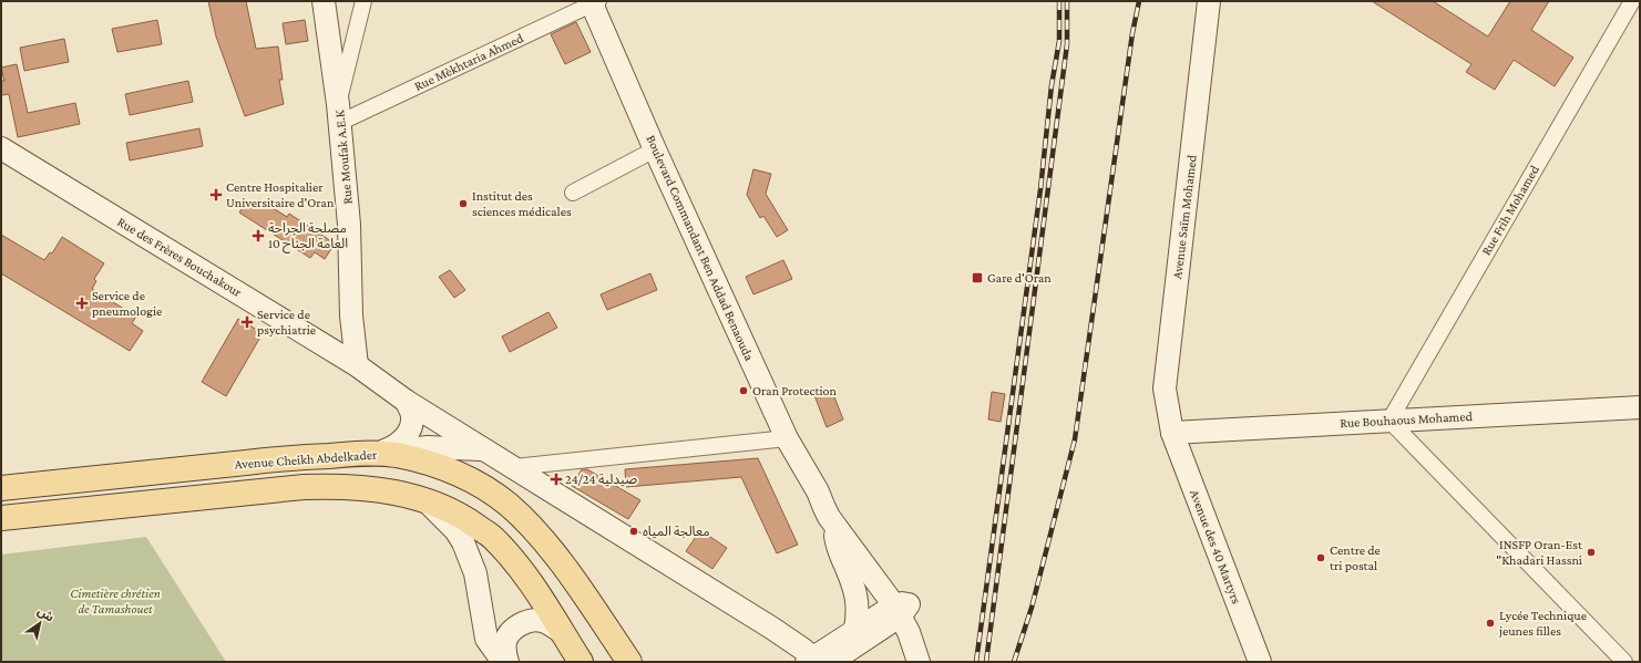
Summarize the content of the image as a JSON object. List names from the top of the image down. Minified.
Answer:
{"streets":{"main road":["Avenue Cheikh Abdelkader"],"street":["Rue Mèkhtaria Ahmed","Rue Moufak A.E.K","Rue Frih Mohamed","Avenue Saïm Mohamed","Boulevard Commandant Ben Addad Benaouda","Rue des Frères Bouchakour","Rue Bouhaous Mohamed","Avenue des 40 Martyrs"]},"crossings":[["Rue Mèkhtaria Ahmed","Rue Moufak A.E.K"],["Rue Mèkhtaria Ahmed","Boulevard Commandant Ben Addad Benaouda"],["Rue Moufak A.E.K","Rue des Frères Bouchakour"],["Rue Frih Mohamed","Rue Bouhaous Mohamed"],["Avenue Saïm Mohamed","Rue Bouhaous Mohamed"],["Avenue Saïm Mohamed","Avenue des 40 Martyrs"],["Rue Bouhaous Mohamed","Avenue des 40 Martyrs"]],"parks":["Cimetière chrétien de Tamashouet"],"places":{"health":["Centre Hospitalier Universitaire d'Oran","مصلحة الجراحة العامة الجناح 10","Service de pneumologie","Service de psychiatrie","صيدلية 24/24"],"other":["Institut des sciences médicales","Oran Protection","معالجة المياه","INSFP Oran-Est \"Khadari Hassni","Centre de tri postal","Lycée Technique jeunes filles"],"transit":["Gare d'Oran"]},"north":"top right"}
